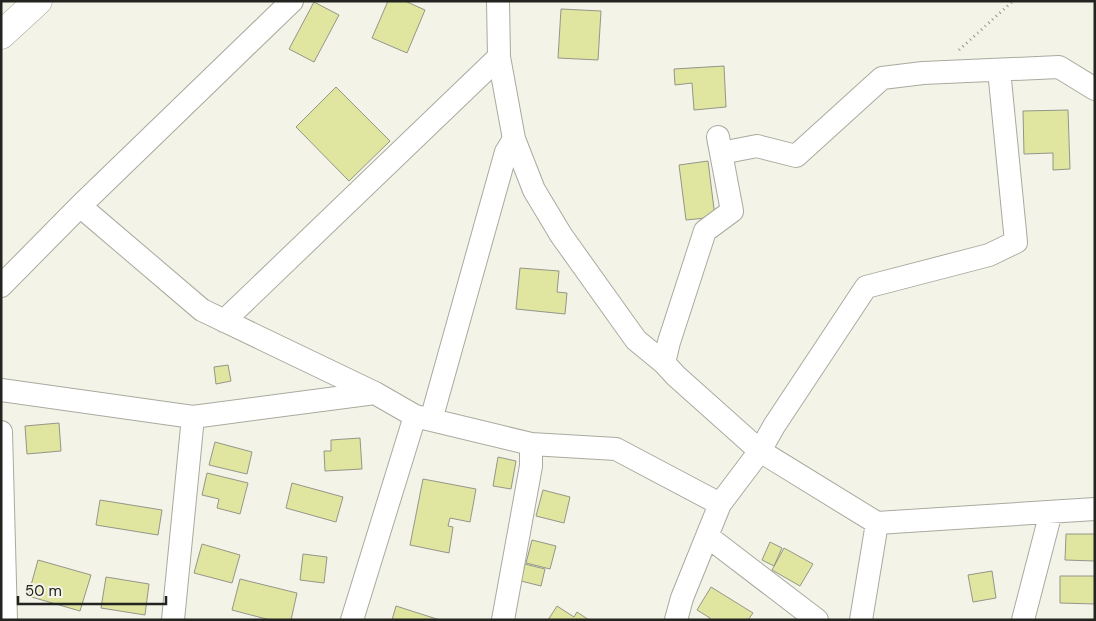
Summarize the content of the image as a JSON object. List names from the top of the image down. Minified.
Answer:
{"scale_bar":"50 m"}
